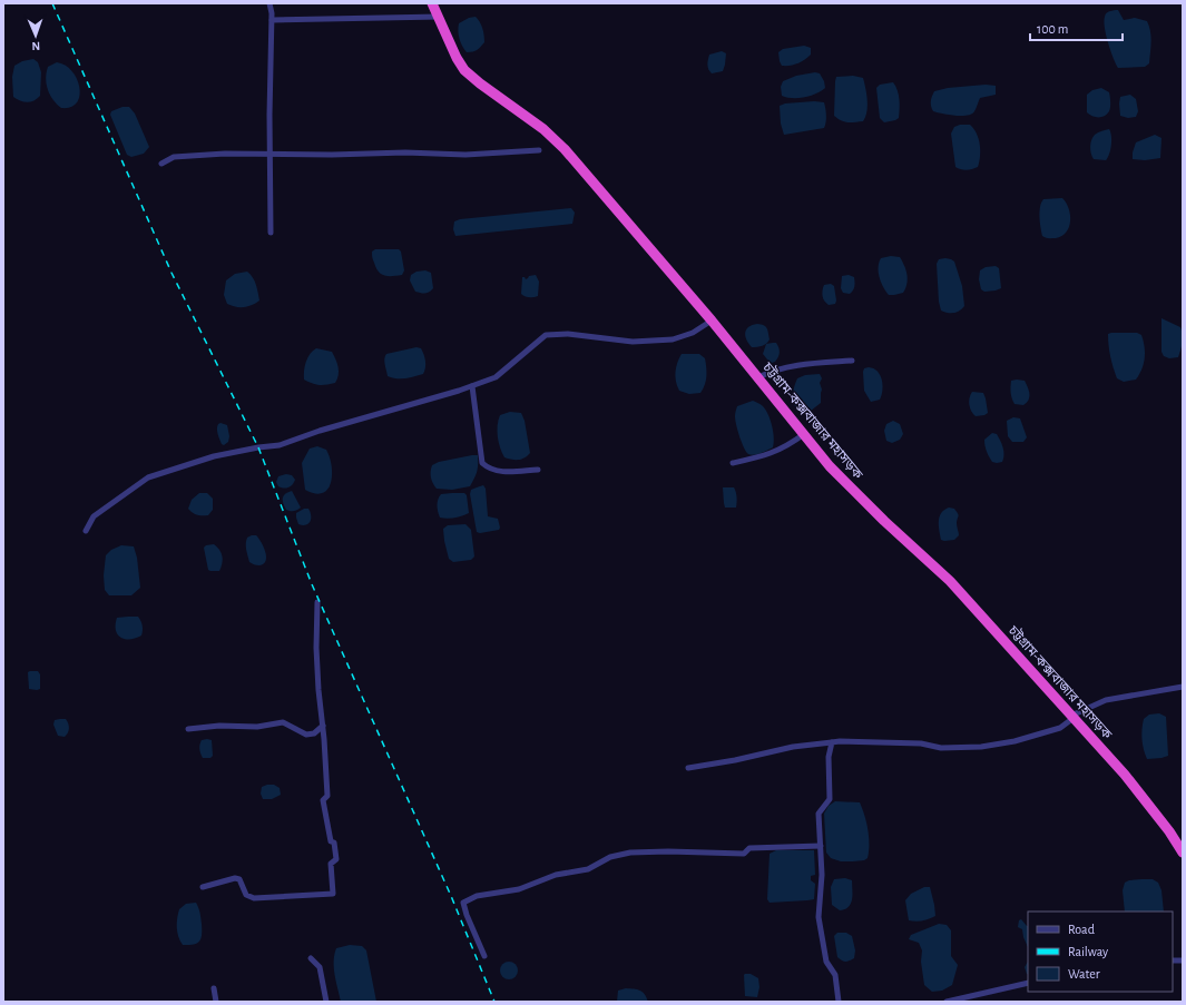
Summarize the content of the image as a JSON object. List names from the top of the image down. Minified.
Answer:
{"streets":{"highway":["চট্টগ্রাম-কক্সবাজার মহাসড়ক"]},"legend":["Road","Railway","Water"],"scale_bar":"100 m","north":"bottom"}
